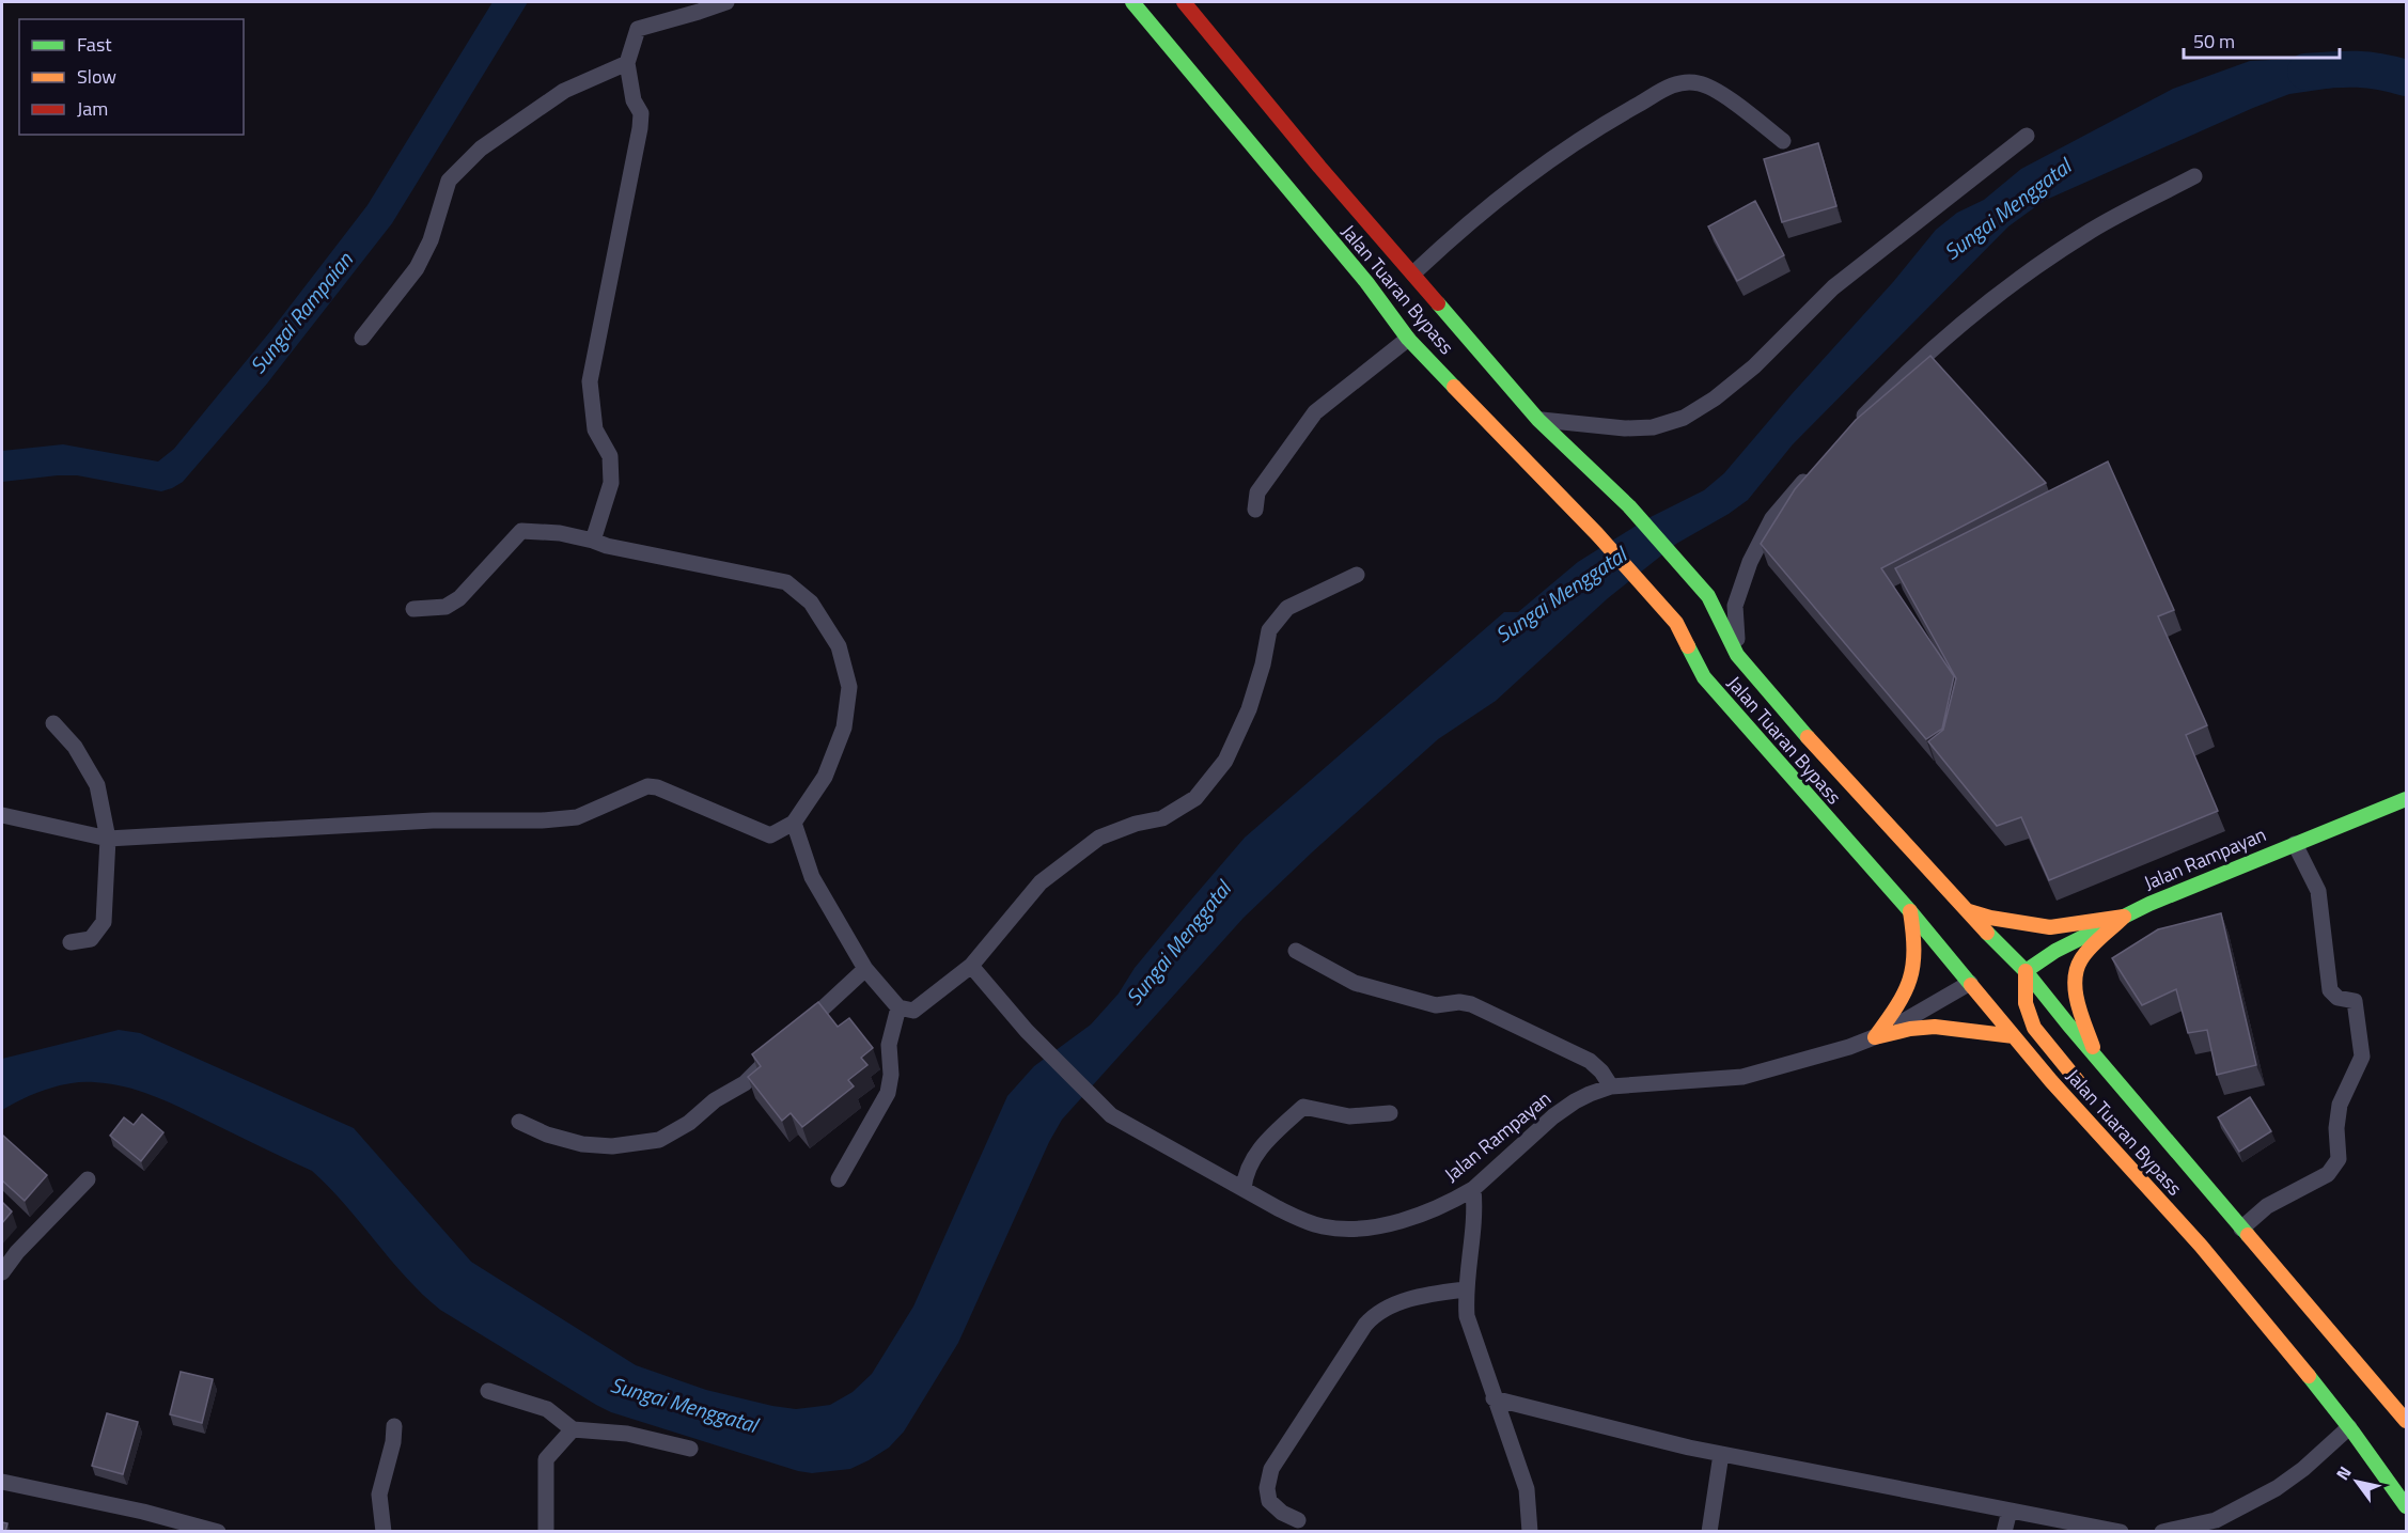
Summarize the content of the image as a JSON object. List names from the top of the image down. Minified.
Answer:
{"streets":{"main road":["Jalan Tuaran Bypass","Jalan Rampayan"]},"crossings":[["Jalan Tuaran Bypass","Jalan Rampayan"]],"water":["Sungai Menggatal","Sungai Rampaian"],"legend":["Fast","Slow","Jam"],"scale_bar":"50 m","north":"top left"}
